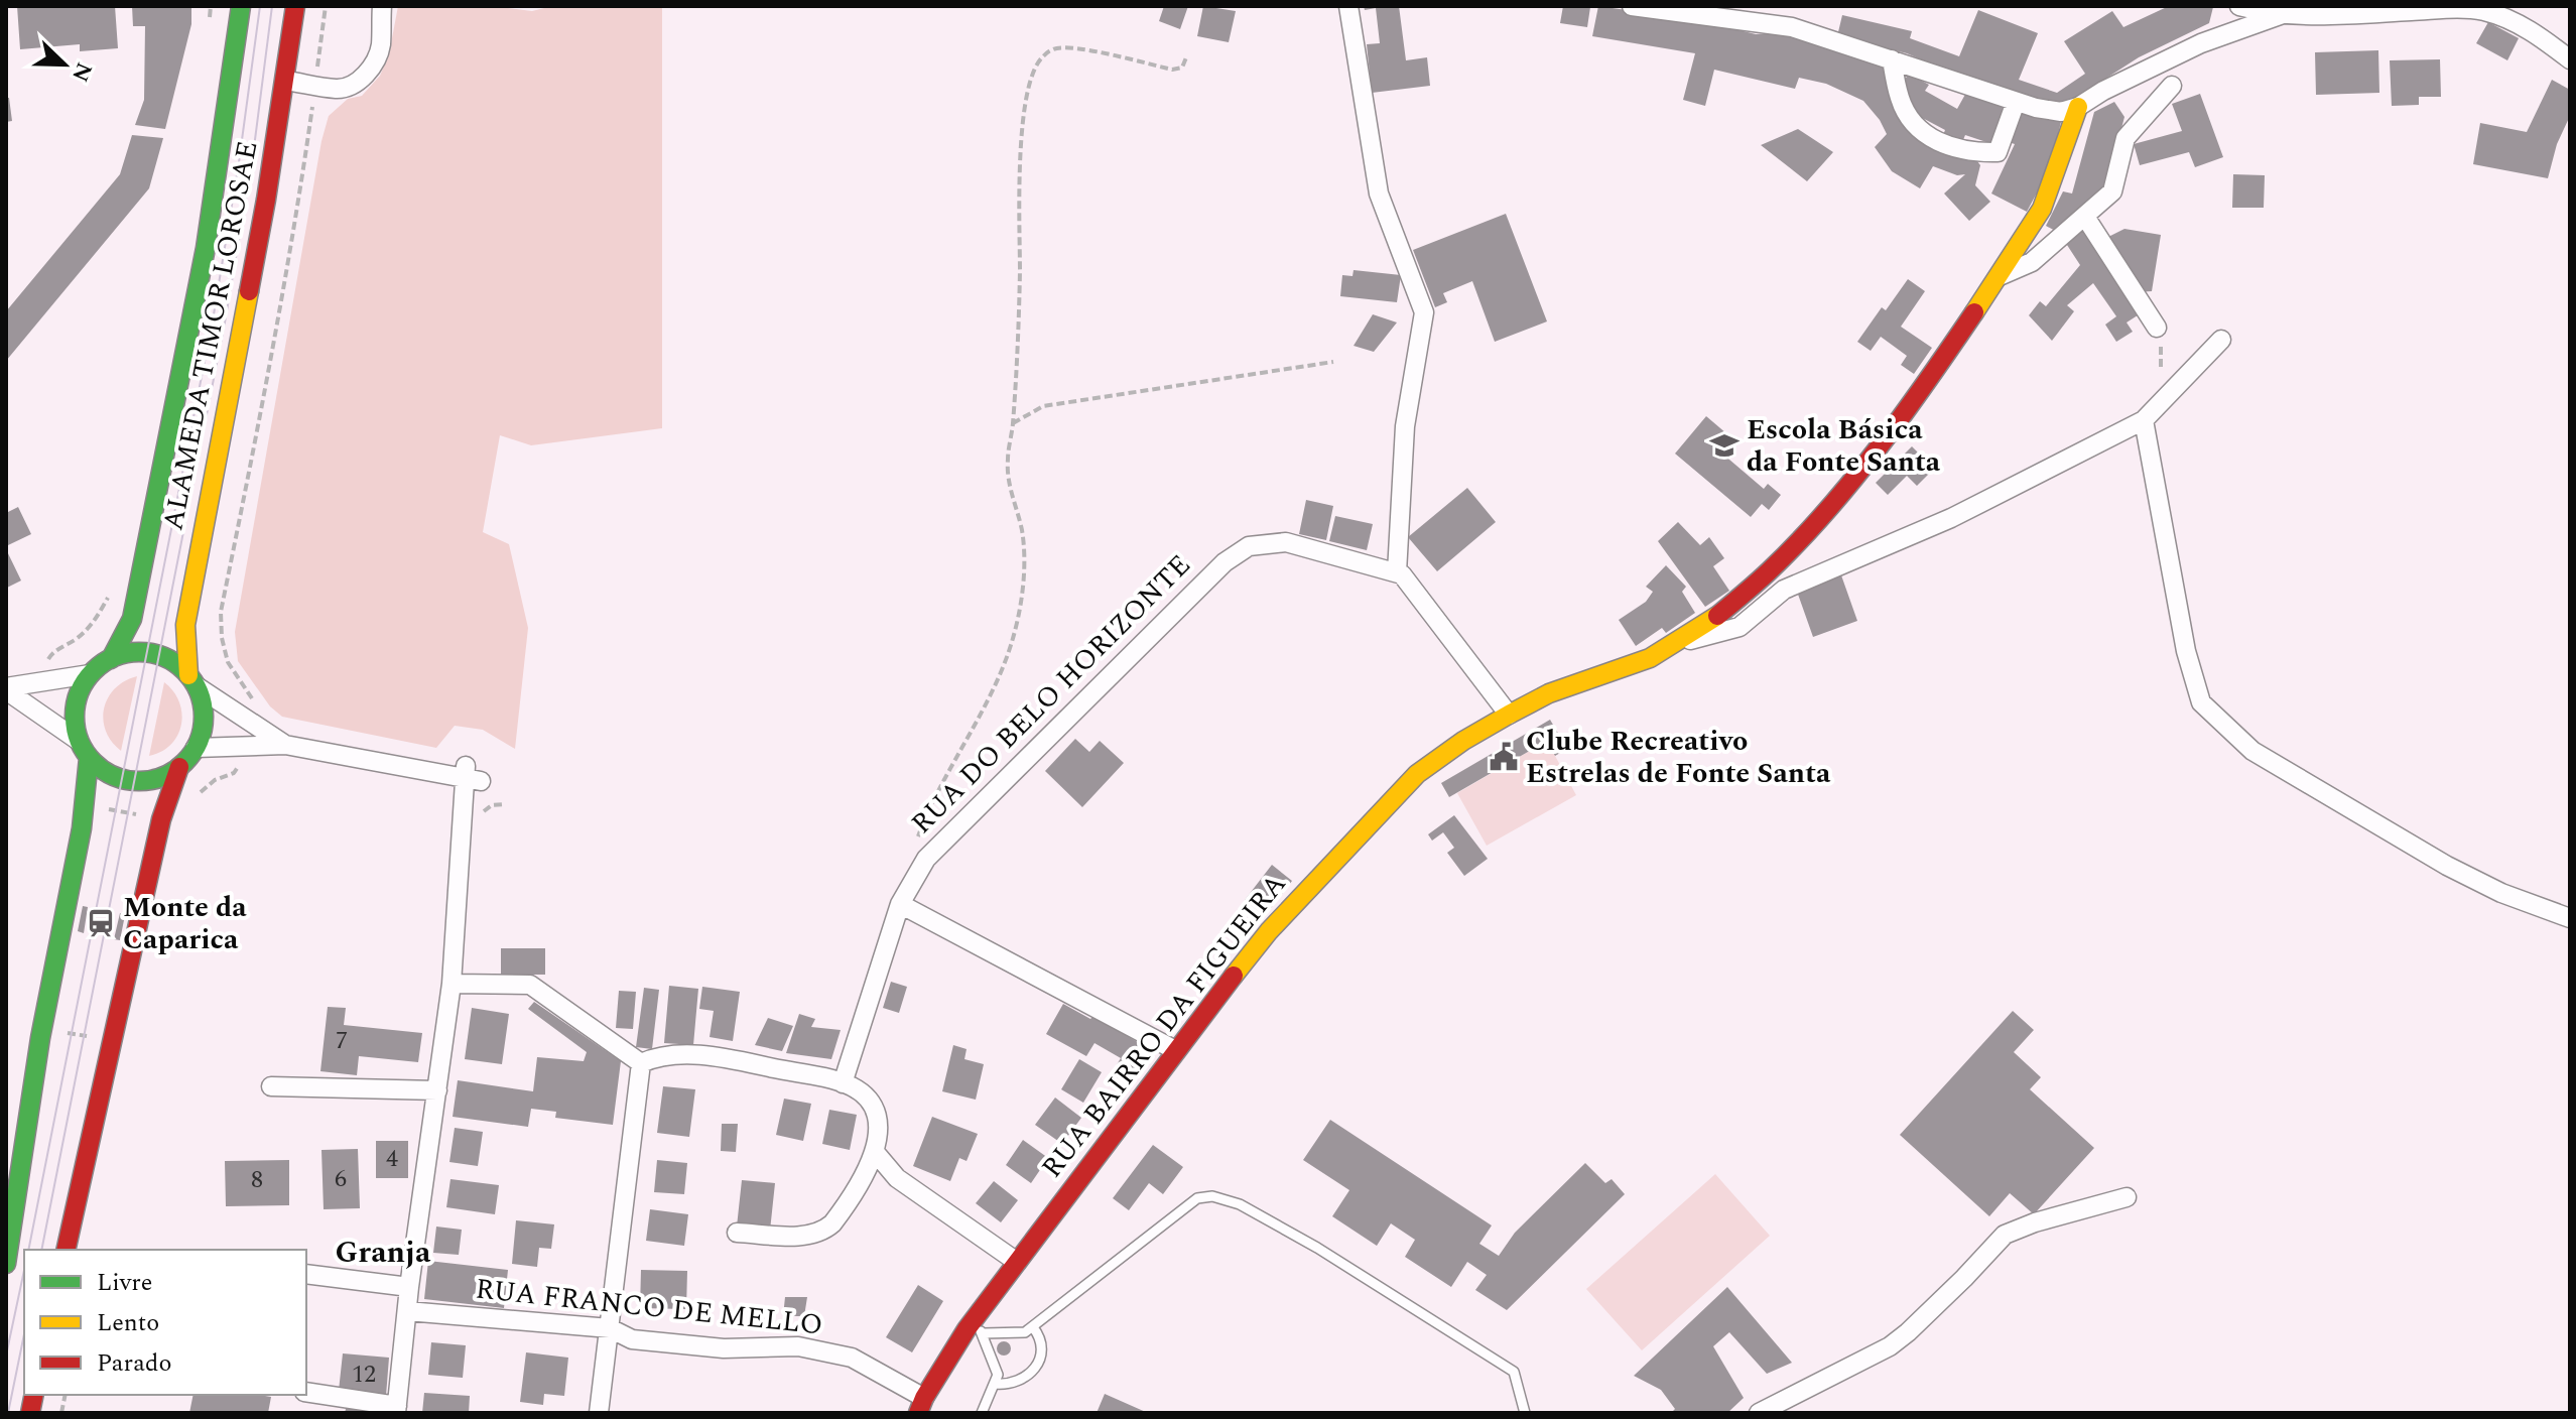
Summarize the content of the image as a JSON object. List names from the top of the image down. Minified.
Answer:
{"streets":{"main road":["ALAMEDA TIMOR LOROSAE","RUA BAIRRO DA FIGUEIRA"],"street":["RUA DO BELO HORIZONTE","RUA FRANCO DE MELLO"]},"crossings":[["RUA BAIRRO DA FIGUEIRA","RUA FRANCO DE MELLO"]],"districts":["Granja"],"places":{"school or university":["Escola Básica da Fonte Santa"],"public building":["Clube Recreativo Estrelas de Fonte Santa"],"station":["Monte da Caparica"]},"house_numbers":["7","4","6","8","12"],"legend":["Livre","Lento","Parado"],"north":"bottom right"}
